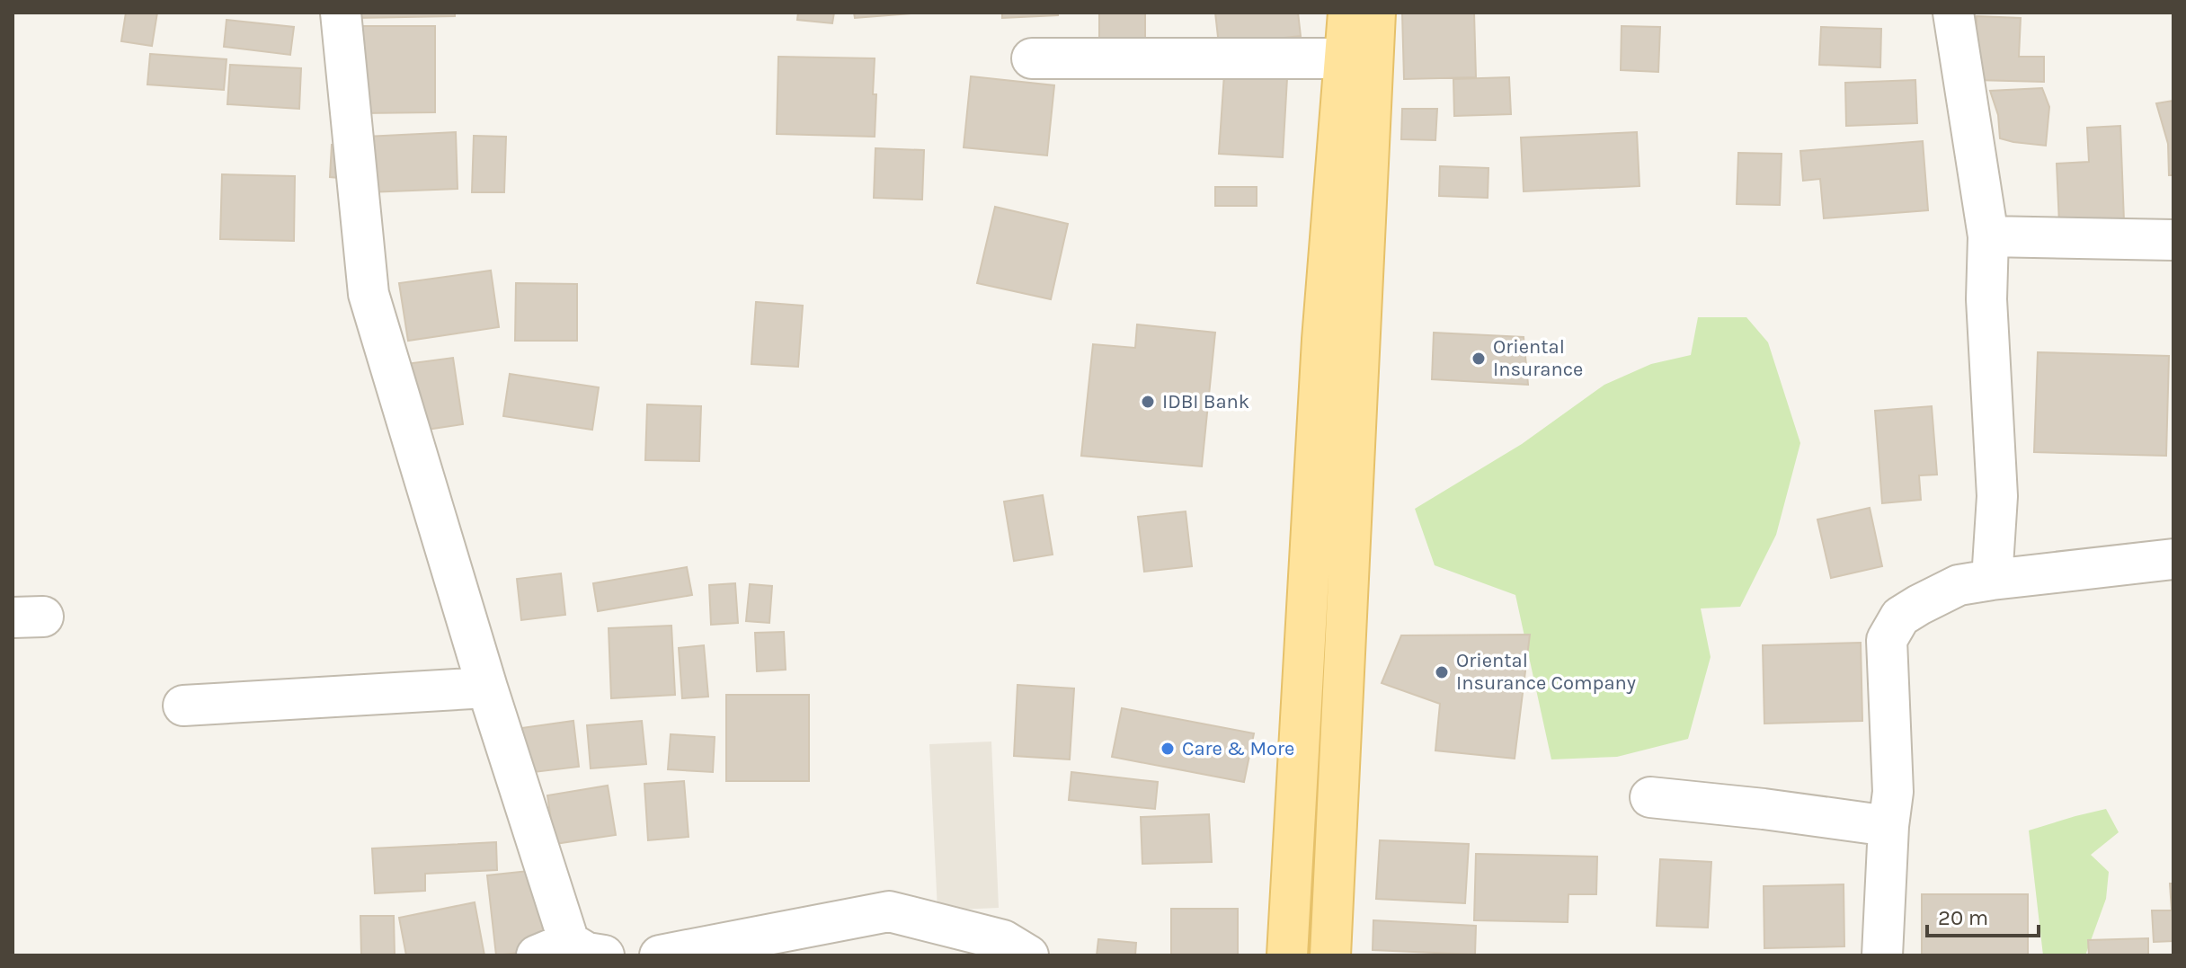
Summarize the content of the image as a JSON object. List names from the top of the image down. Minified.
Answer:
{"places":["Oriental Insurance","IDBI Bank","Oriental Insurance Company","Care & More"],"scale_bar":"20 m"}
